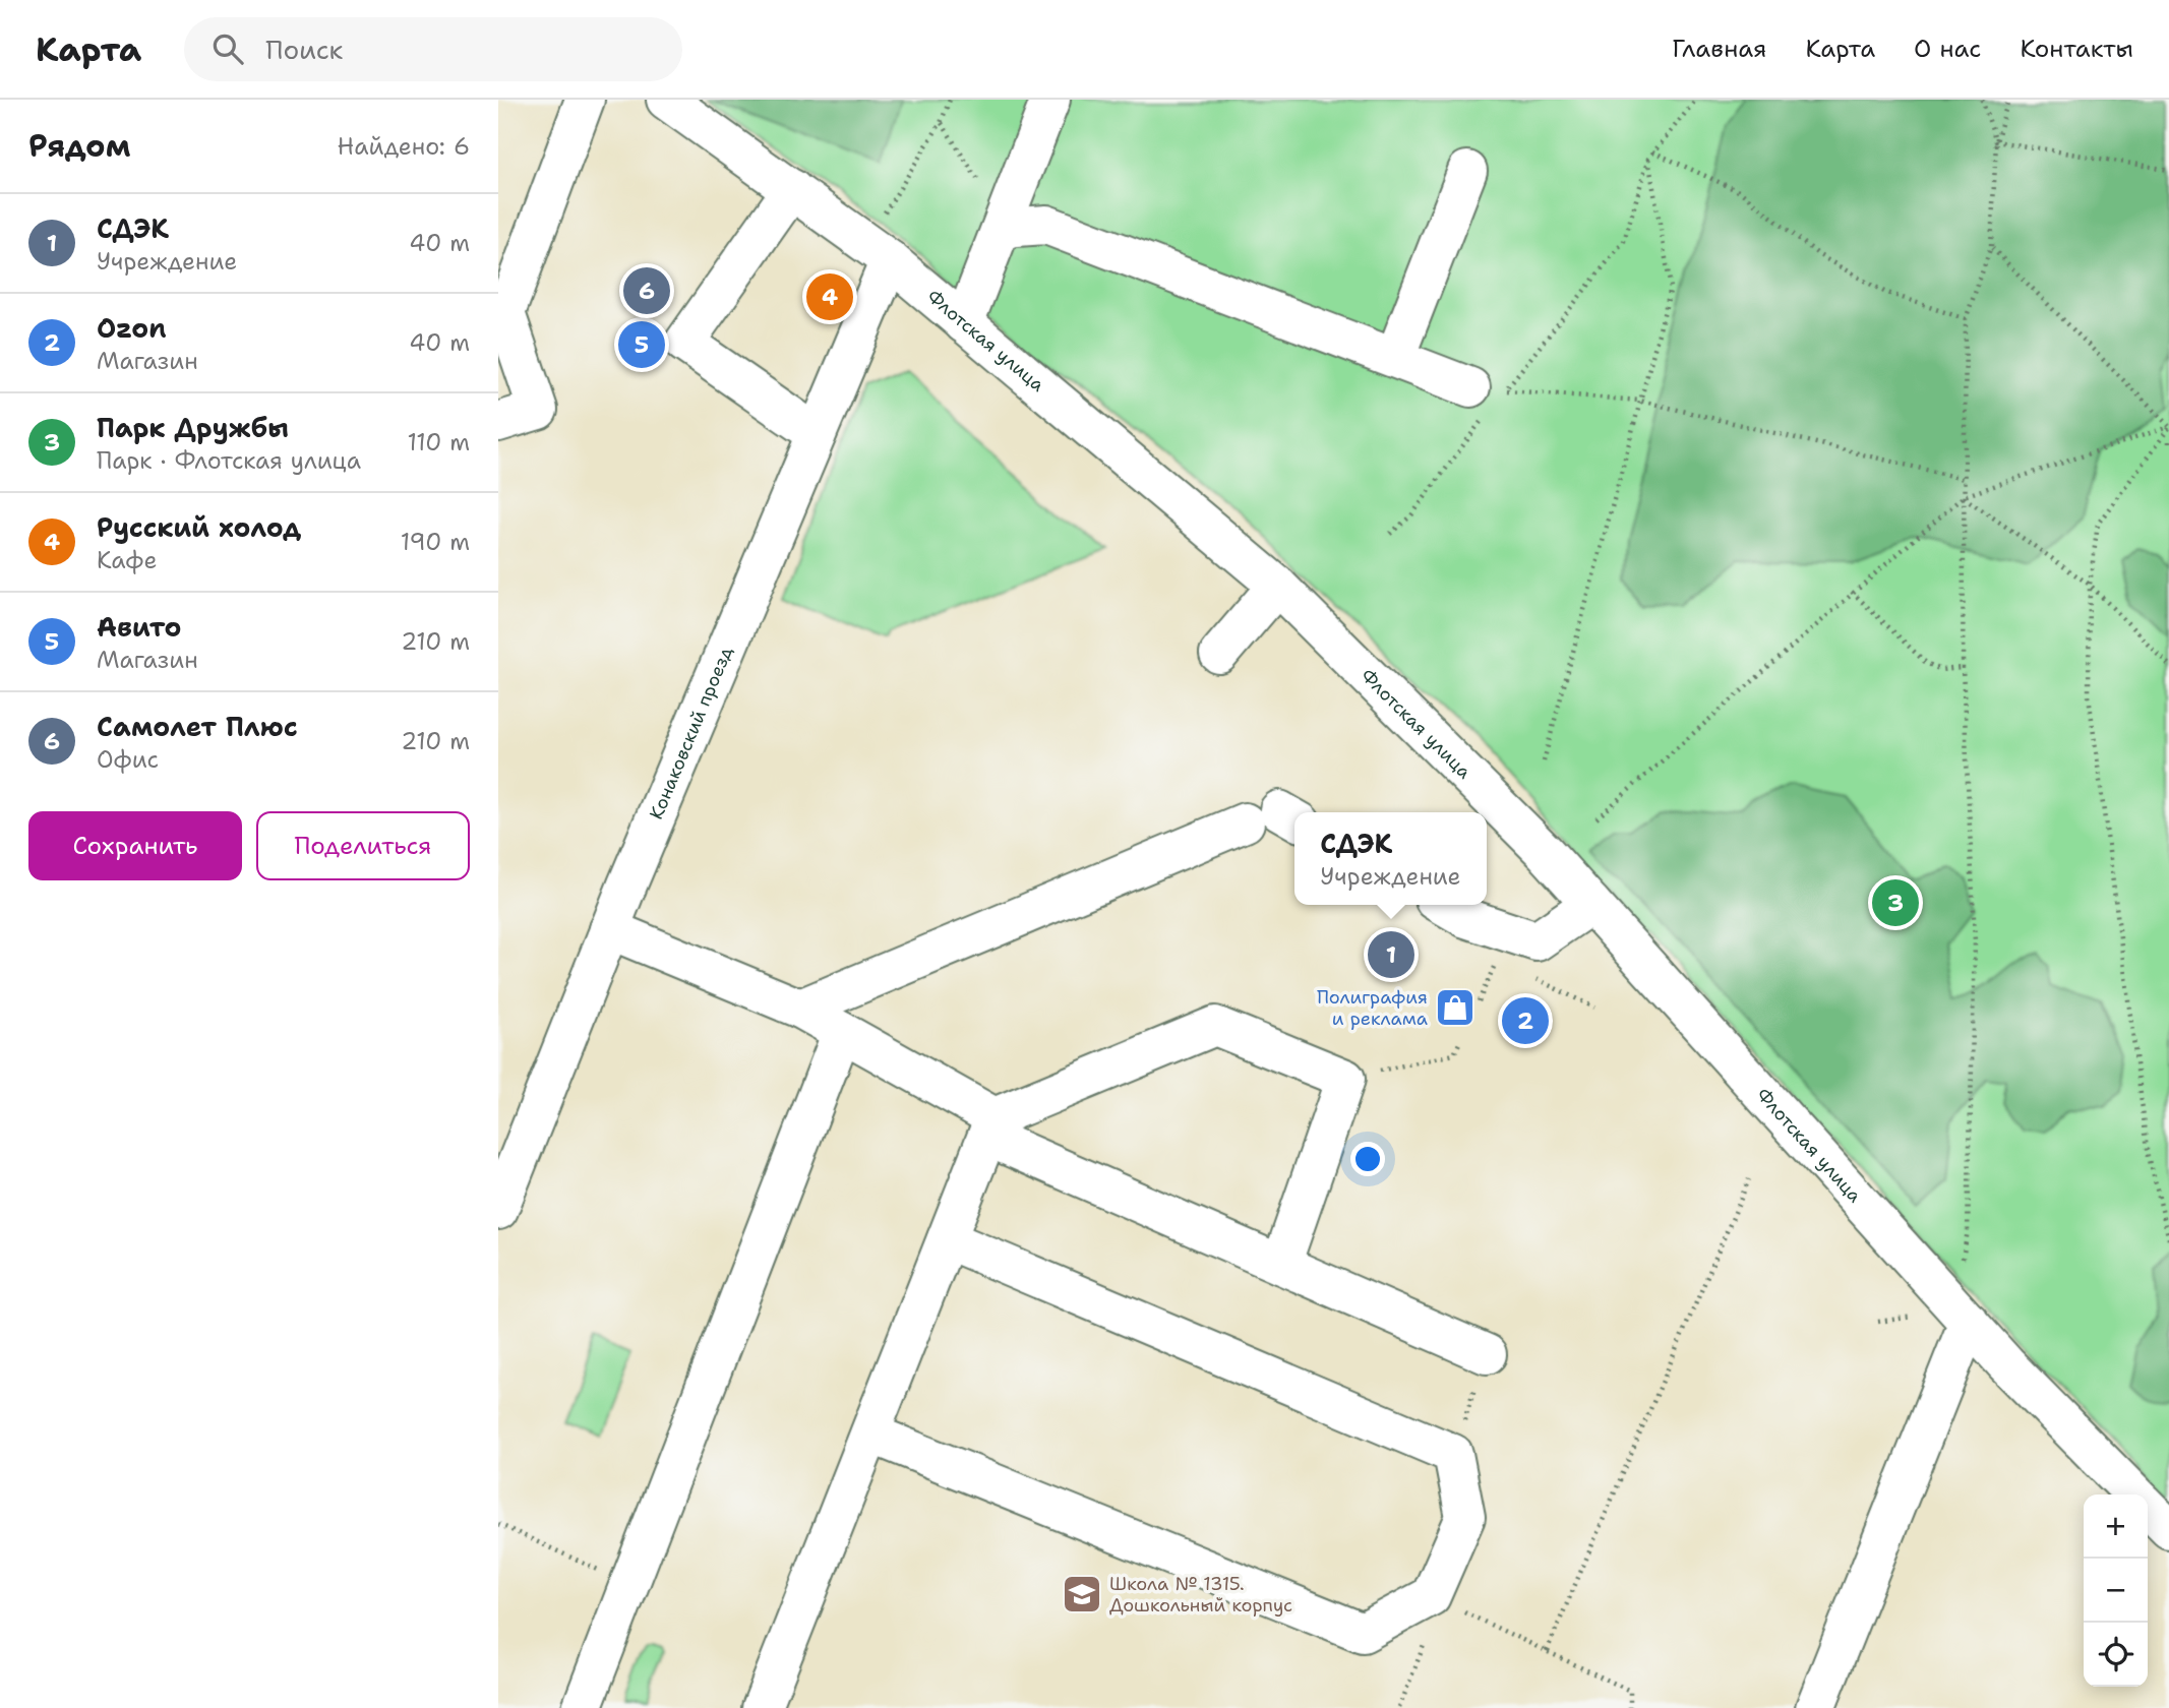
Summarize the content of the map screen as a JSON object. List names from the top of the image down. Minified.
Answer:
{"streets":{"street":["Флотская улица","Конаковский проезд"]},"crossings":[["Флотская улица","Конаковский проезд"]],"places":{"shop":["Полиграфия и реклама"],"school or university":["Школа № 1315. Дошкольный корпус"]},"page":{"header":"Карта","search":"Поиск","nav":["Главная","Карта","О нас","Контакты"],"heading":["Рядом","Найдено: 6"],"list":[{"mark":"1","name":"СДЭК","note":"Учреждение","value":"40 m"},{"mark":"2","name":"Ozon","note":"Магазин","value":"40 m"},{"mark":"3","name":"Парк Дружбы","note":"Парк · Флотская улица","value":"110 m"},{"mark":"4","name":"Русский холод","note":"Кафе","value":"190 m"},{"mark":"5","name":"Авито","note":"Магазин","value":"210 m"},{"mark":"6","name":"Самолет Плюс","note":"Офис","value":"210 m"}],"pins":["6","4","5","3","1","2"],"buttons":["Сохранить","Поделиться"],"popup":["СДЭК","Учреждение"],"map_buttons":["+","−"]}}
